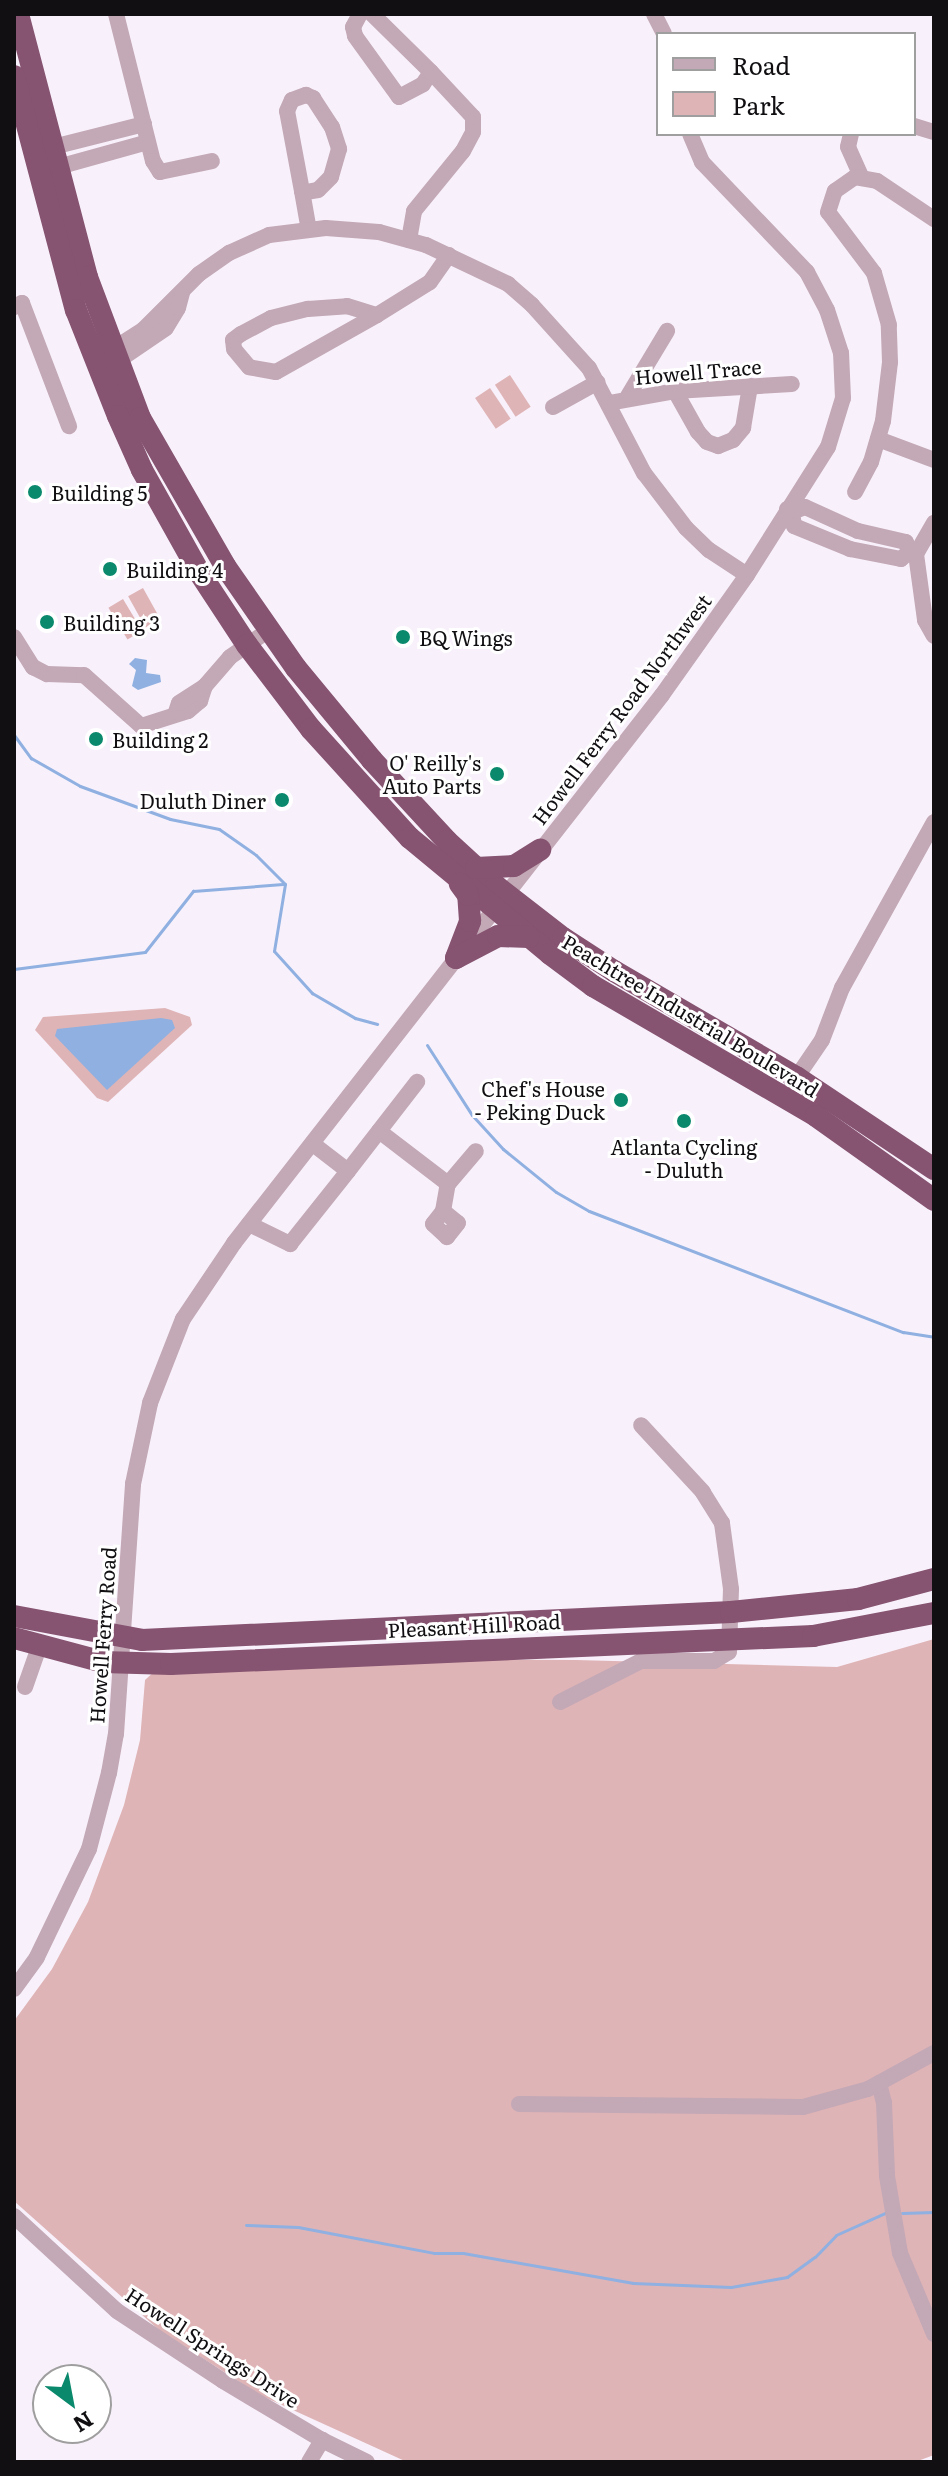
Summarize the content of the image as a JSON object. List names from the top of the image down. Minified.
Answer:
{"streets":{"highway":["Peachtree Industrial Boulevard","Pleasant Hill Road"],"street":["Howell Trace","Howell Ferry Road Northwest","Howell Ferry Road","Howell Springs Drive"]},"crossings":[["Howell Ferry Road Northwest","Peachtree Industrial Boulevard"],["Howell Ferry Road Northwest","Howell Ferry Road"],["Pleasant Hill Road","Howell Ferry Road"]],"places":["Building 5","Building 4","Building 3","BQ Wings","Building 2","O' Reilly's Auto Parts","Duluth Diner","Chef's House - Peking Duck","Atlanta Cycling - Duluth"],"legend":["Road","Park"],"north":"bottom right"}
